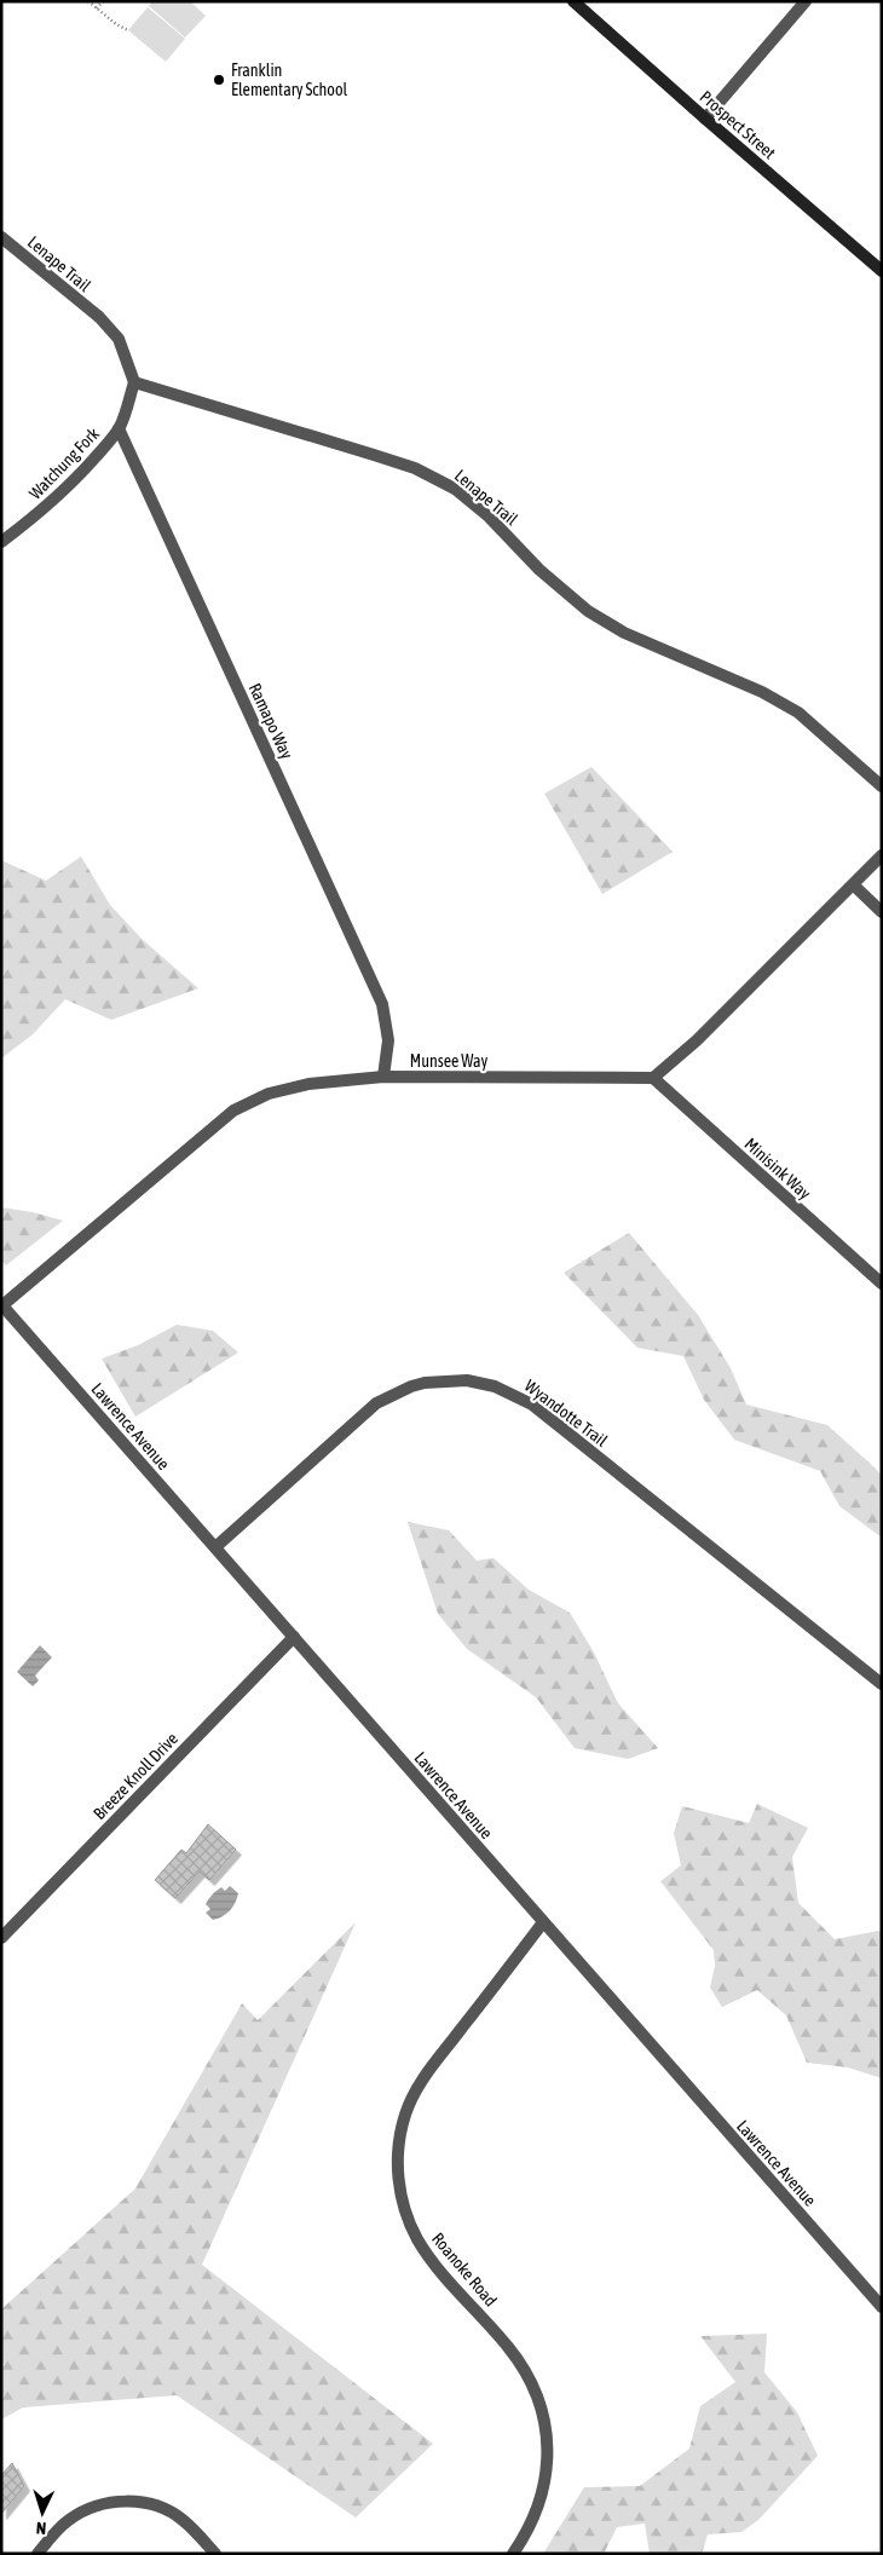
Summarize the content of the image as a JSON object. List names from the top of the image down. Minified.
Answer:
{"streets":{"street":["Prospect Street","Lenape Trail","Watchung Fork","Ramapo Way","Munsee Way","Minisink Way","Wyandotte Trail","Lawrence Avenue","Breeze Knoll Drive","Roanoke Road"]},"crossings":[["Watchung Fork","Ramapo Way"],["Ramapo Way","Munsee Way"],["Munsee Way","Minisink Way"],["Munsee Way","Lawrence Avenue"],["Wyandotte Trail","Lawrence Avenue"],["Lawrence Avenue","Breeze Knoll Drive"],["Lawrence Avenue","Roanoke Road"]],"places":["Franklin Elementary School"],"north":"bottom"}
